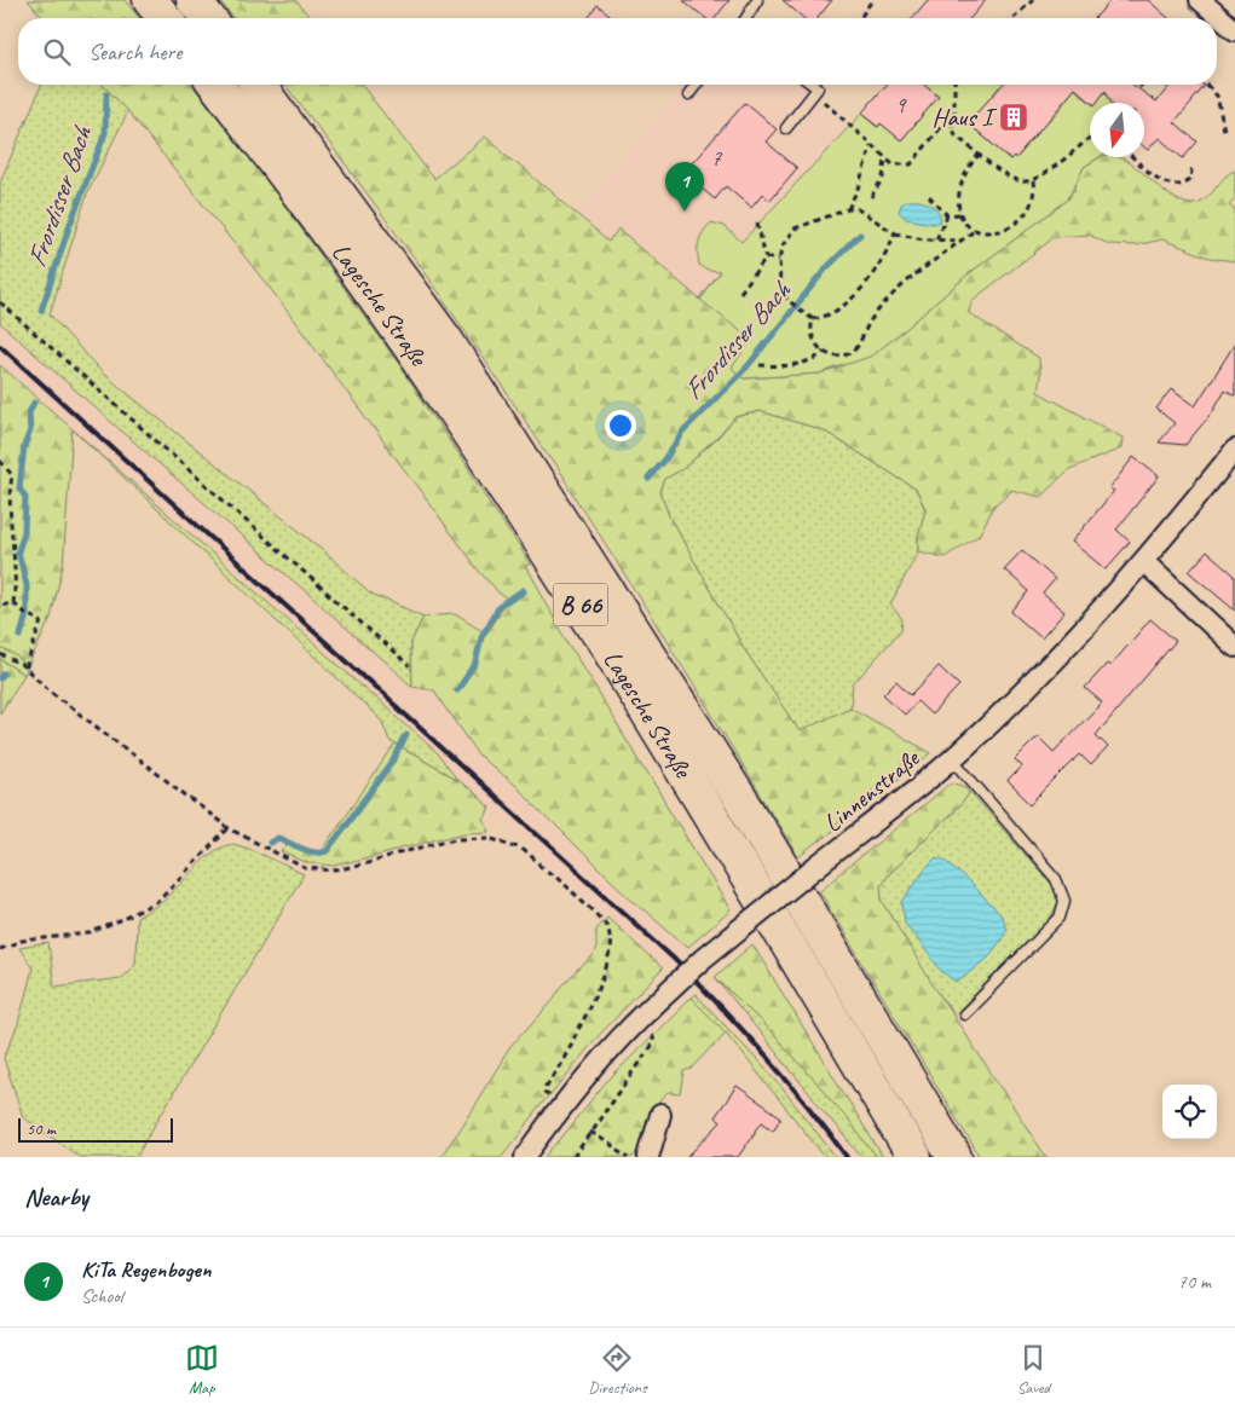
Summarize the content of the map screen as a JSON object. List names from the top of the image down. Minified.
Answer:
{"streets":{"highway":["Lagesche Straße","B 66"],"street":["Linnenstraße"]},"water":["Frordisser Bach"],"places":{"building":["Haus I"]},"house_numbers":["9","7"],"scale_bar":"50 m","north":"bottom","page":{"search":"Search here","pins":"1","scale":"50 m","heading":"Nearby","list":[{"mark":"1","name":"KiTa Regenbogen","note":"School","value":"70 m"}],"nav":["Map","Directions","Saved"]}}
